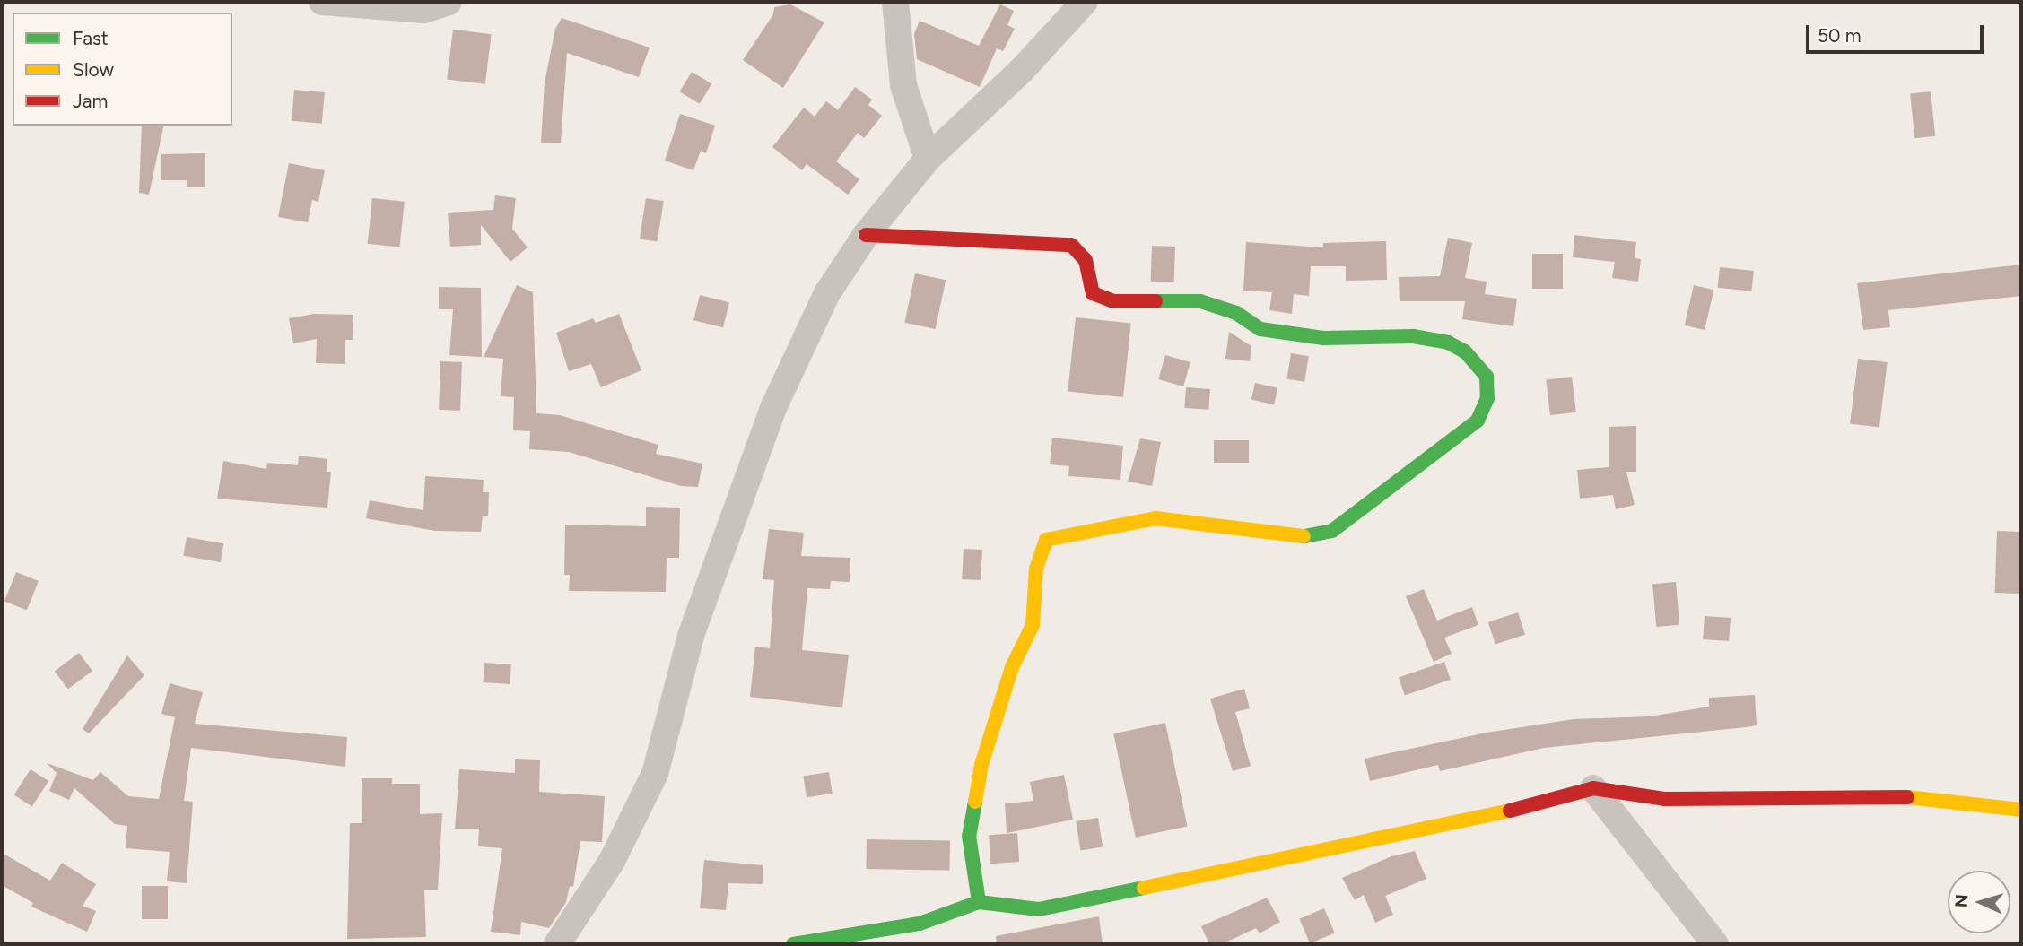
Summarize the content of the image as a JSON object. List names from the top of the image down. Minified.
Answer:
{"legend":["Fast","Slow","Jam"],"scale_bar":"50 m","north":"left"}
